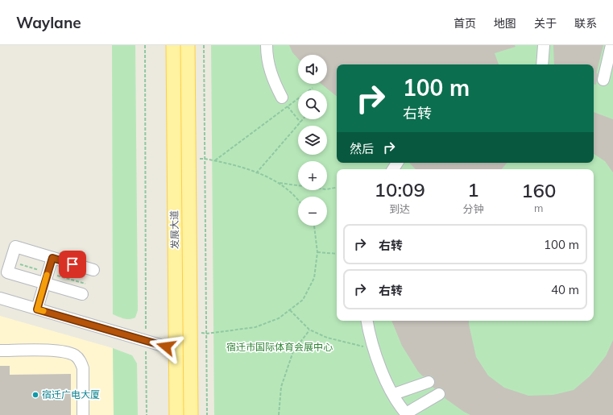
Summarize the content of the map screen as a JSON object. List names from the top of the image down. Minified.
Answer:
{"streets":{"main road":["发展大道"]},"parks":["宿迁市国际体育会展中心"],"places":["宿迁广电大厦"],"page":{"header":"Waylane","nav":["首页","地图","关于","联系"],"map_buttons":["+","−"],"turn":["100 m","右转"],"then":"然后","eta":["10:09","到达","1","分钟","160","m"],"list":[{"name":"右转","value":"100 m"},{"name":"右转","value":"40 m"}]}}
